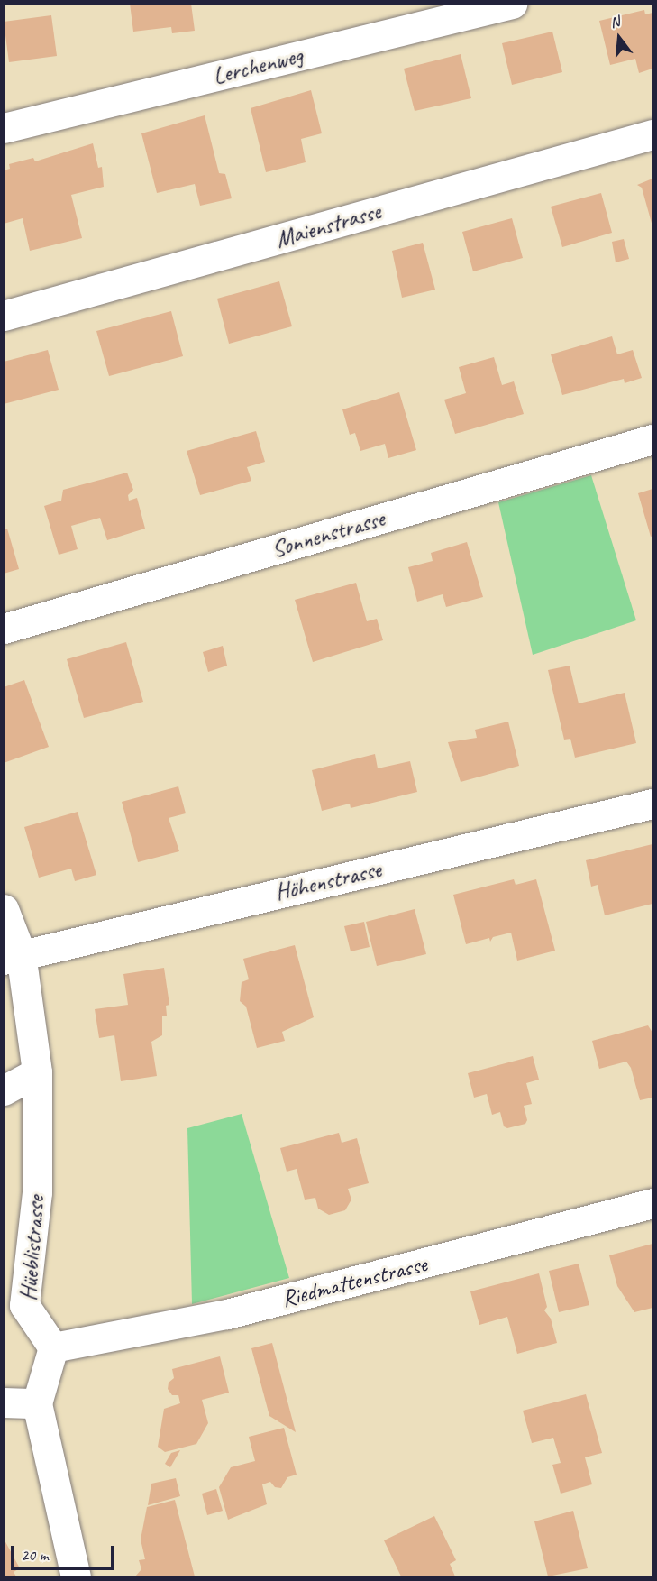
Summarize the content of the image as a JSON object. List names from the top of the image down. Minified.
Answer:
{"streets":{"street":["Lerchenweg","Maienstrasse","Sonnenstrasse","Höhenstrasse","Hüeblistrasse","Riedmattenstrasse"]},"crossings":[["Höhenstrasse","Hüeblistrasse"],["Hüeblistrasse","Riedmattenstrasse"]],"scale_bar":"20 m","north":"top"}
